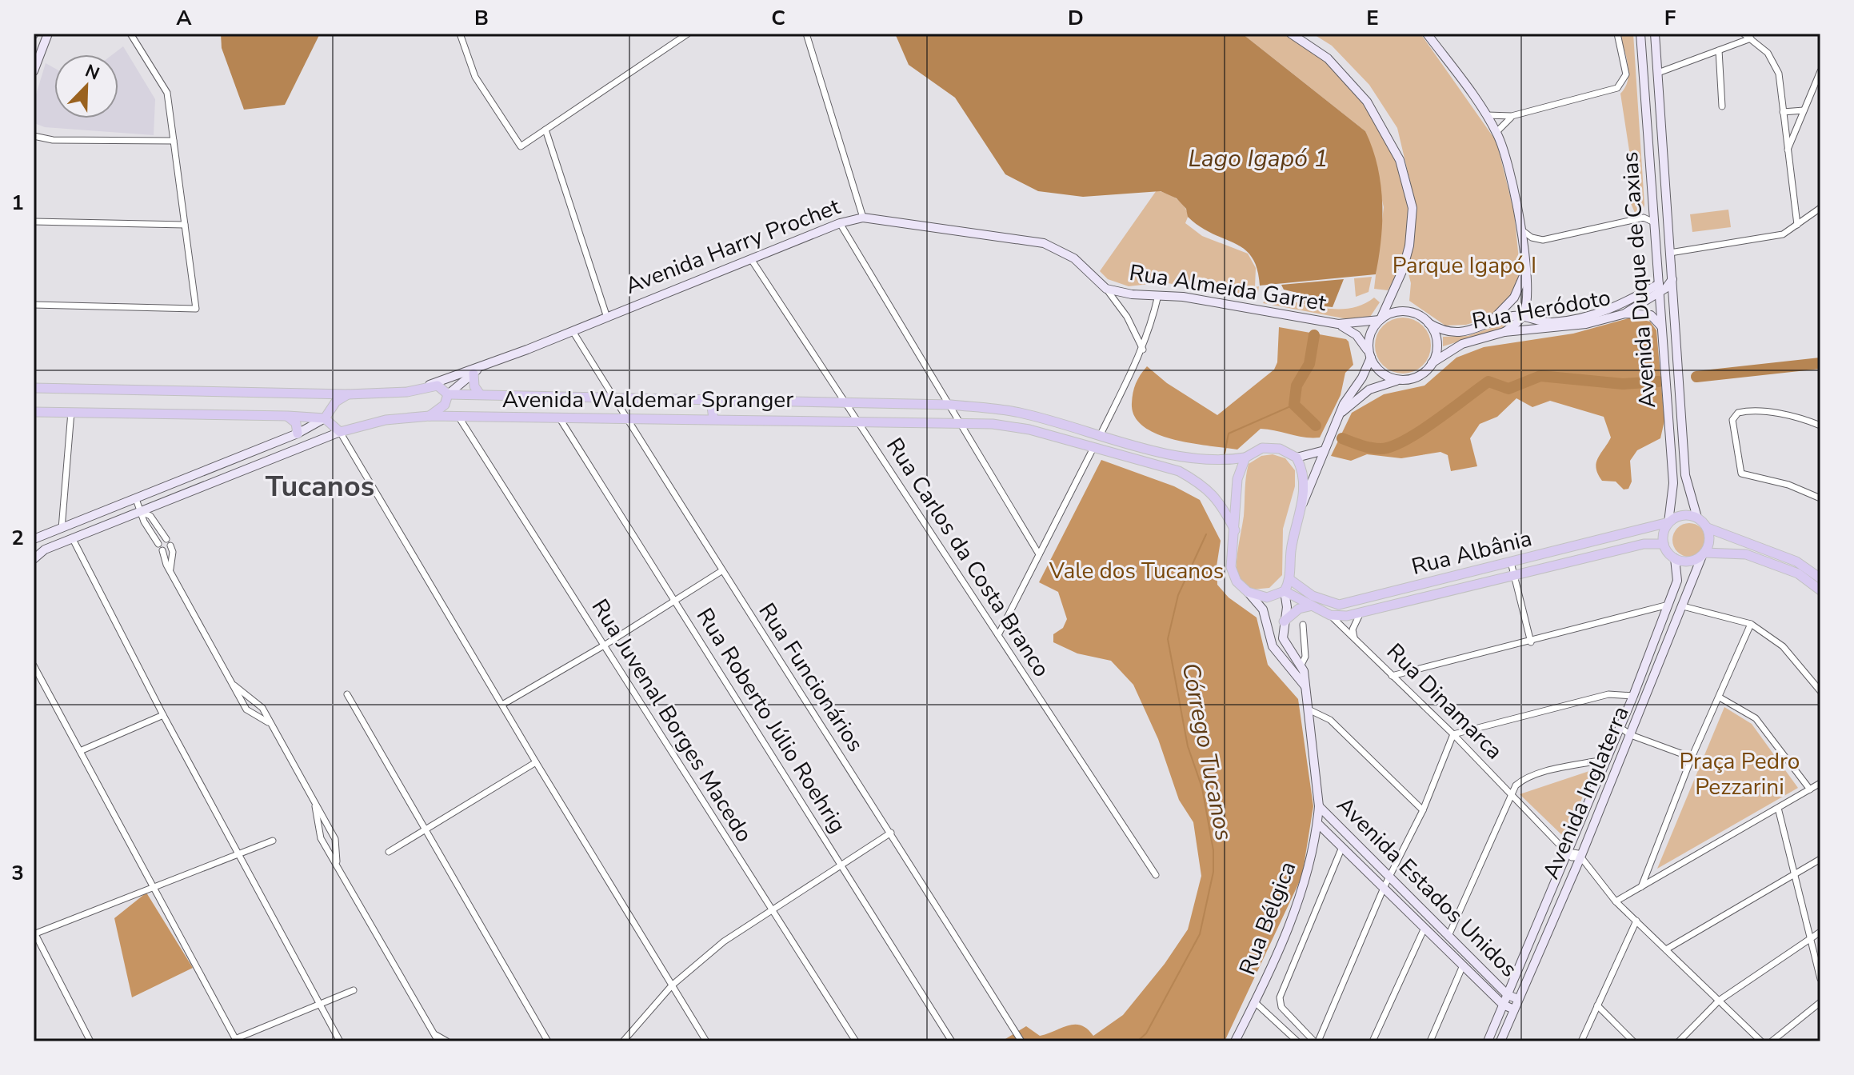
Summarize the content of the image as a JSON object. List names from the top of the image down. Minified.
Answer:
{"streets":{"main road":["Avenida Harry Prochet","Avenida Duque de Caxias","Rua Almeida Garret","Rua Heródoto","Avenida Waldemar Spranger","Rua Albânia","Rua Dinamarca","Avenida Inglaterra","Avenida Estados Unidos","Rua Bélgica"],"street":["Rua Carlos da Costa Branco","Rua Funcionários","Rua Juvenal Borges Macedo","Rua Roberto Júlio Roehrig"]},"crossings":[["Avenida Harry Prochet","Rua Almeida Garret"],["Avenida Harry Prochet","Avenida Waldemar Spranger"],["Avenida Harry Prochet","Rua Carlos da Costa Branco"],["Avenida Harry Prochet","Rua Funcionários"],["Avenida Duque de Caxias","Rua Heródoto"],["Avenida Duque de Caxias","Rua Albânia"],["Avenida Duque de Caxias","Avenida Inglaterra"],["Rua Almeida Garret","Rua Heródoto"],["Rua Almeida Garret","Rua Bélgica"],["Rua Heródoto","Rua Bélgica"],["Avenida Waldemar Spranger","Rua Carlos da Costa Branco"],["Avenida Waldemar Spranger","Rua Funcionários"],["Avenida Waldemar Spranger","Rua Juvenal Borges Macedo"],["Avenida Waldemar Spranger","Rua Roberto Júlio Roehrig"],["Rua Albânia","Rua Dinamarca"],["Rua Albânia","Avenida Inglaterra"],["Rua Albânia","Rua Bélgica"],["Rua Dinamarca","Avenida Inglaterra"],["Rua Dinamarca","Rua Bélgica"],["Avenida Inglaterra","Avenida Estados Unidos"],["Avenida Estados Unidos","Rua Bélgica"]],"districts":["Tucanos"],"water":["Lago Igapó 1","Córrego Tucanos"],"parks":["Parque Igapó I","Vale dos Tucanos","Praça Pedro Pezzarini"],"north":"top right","grid":{"columns":["A","B","C","D","E","F"],"rows":["1","2","3"]}}
